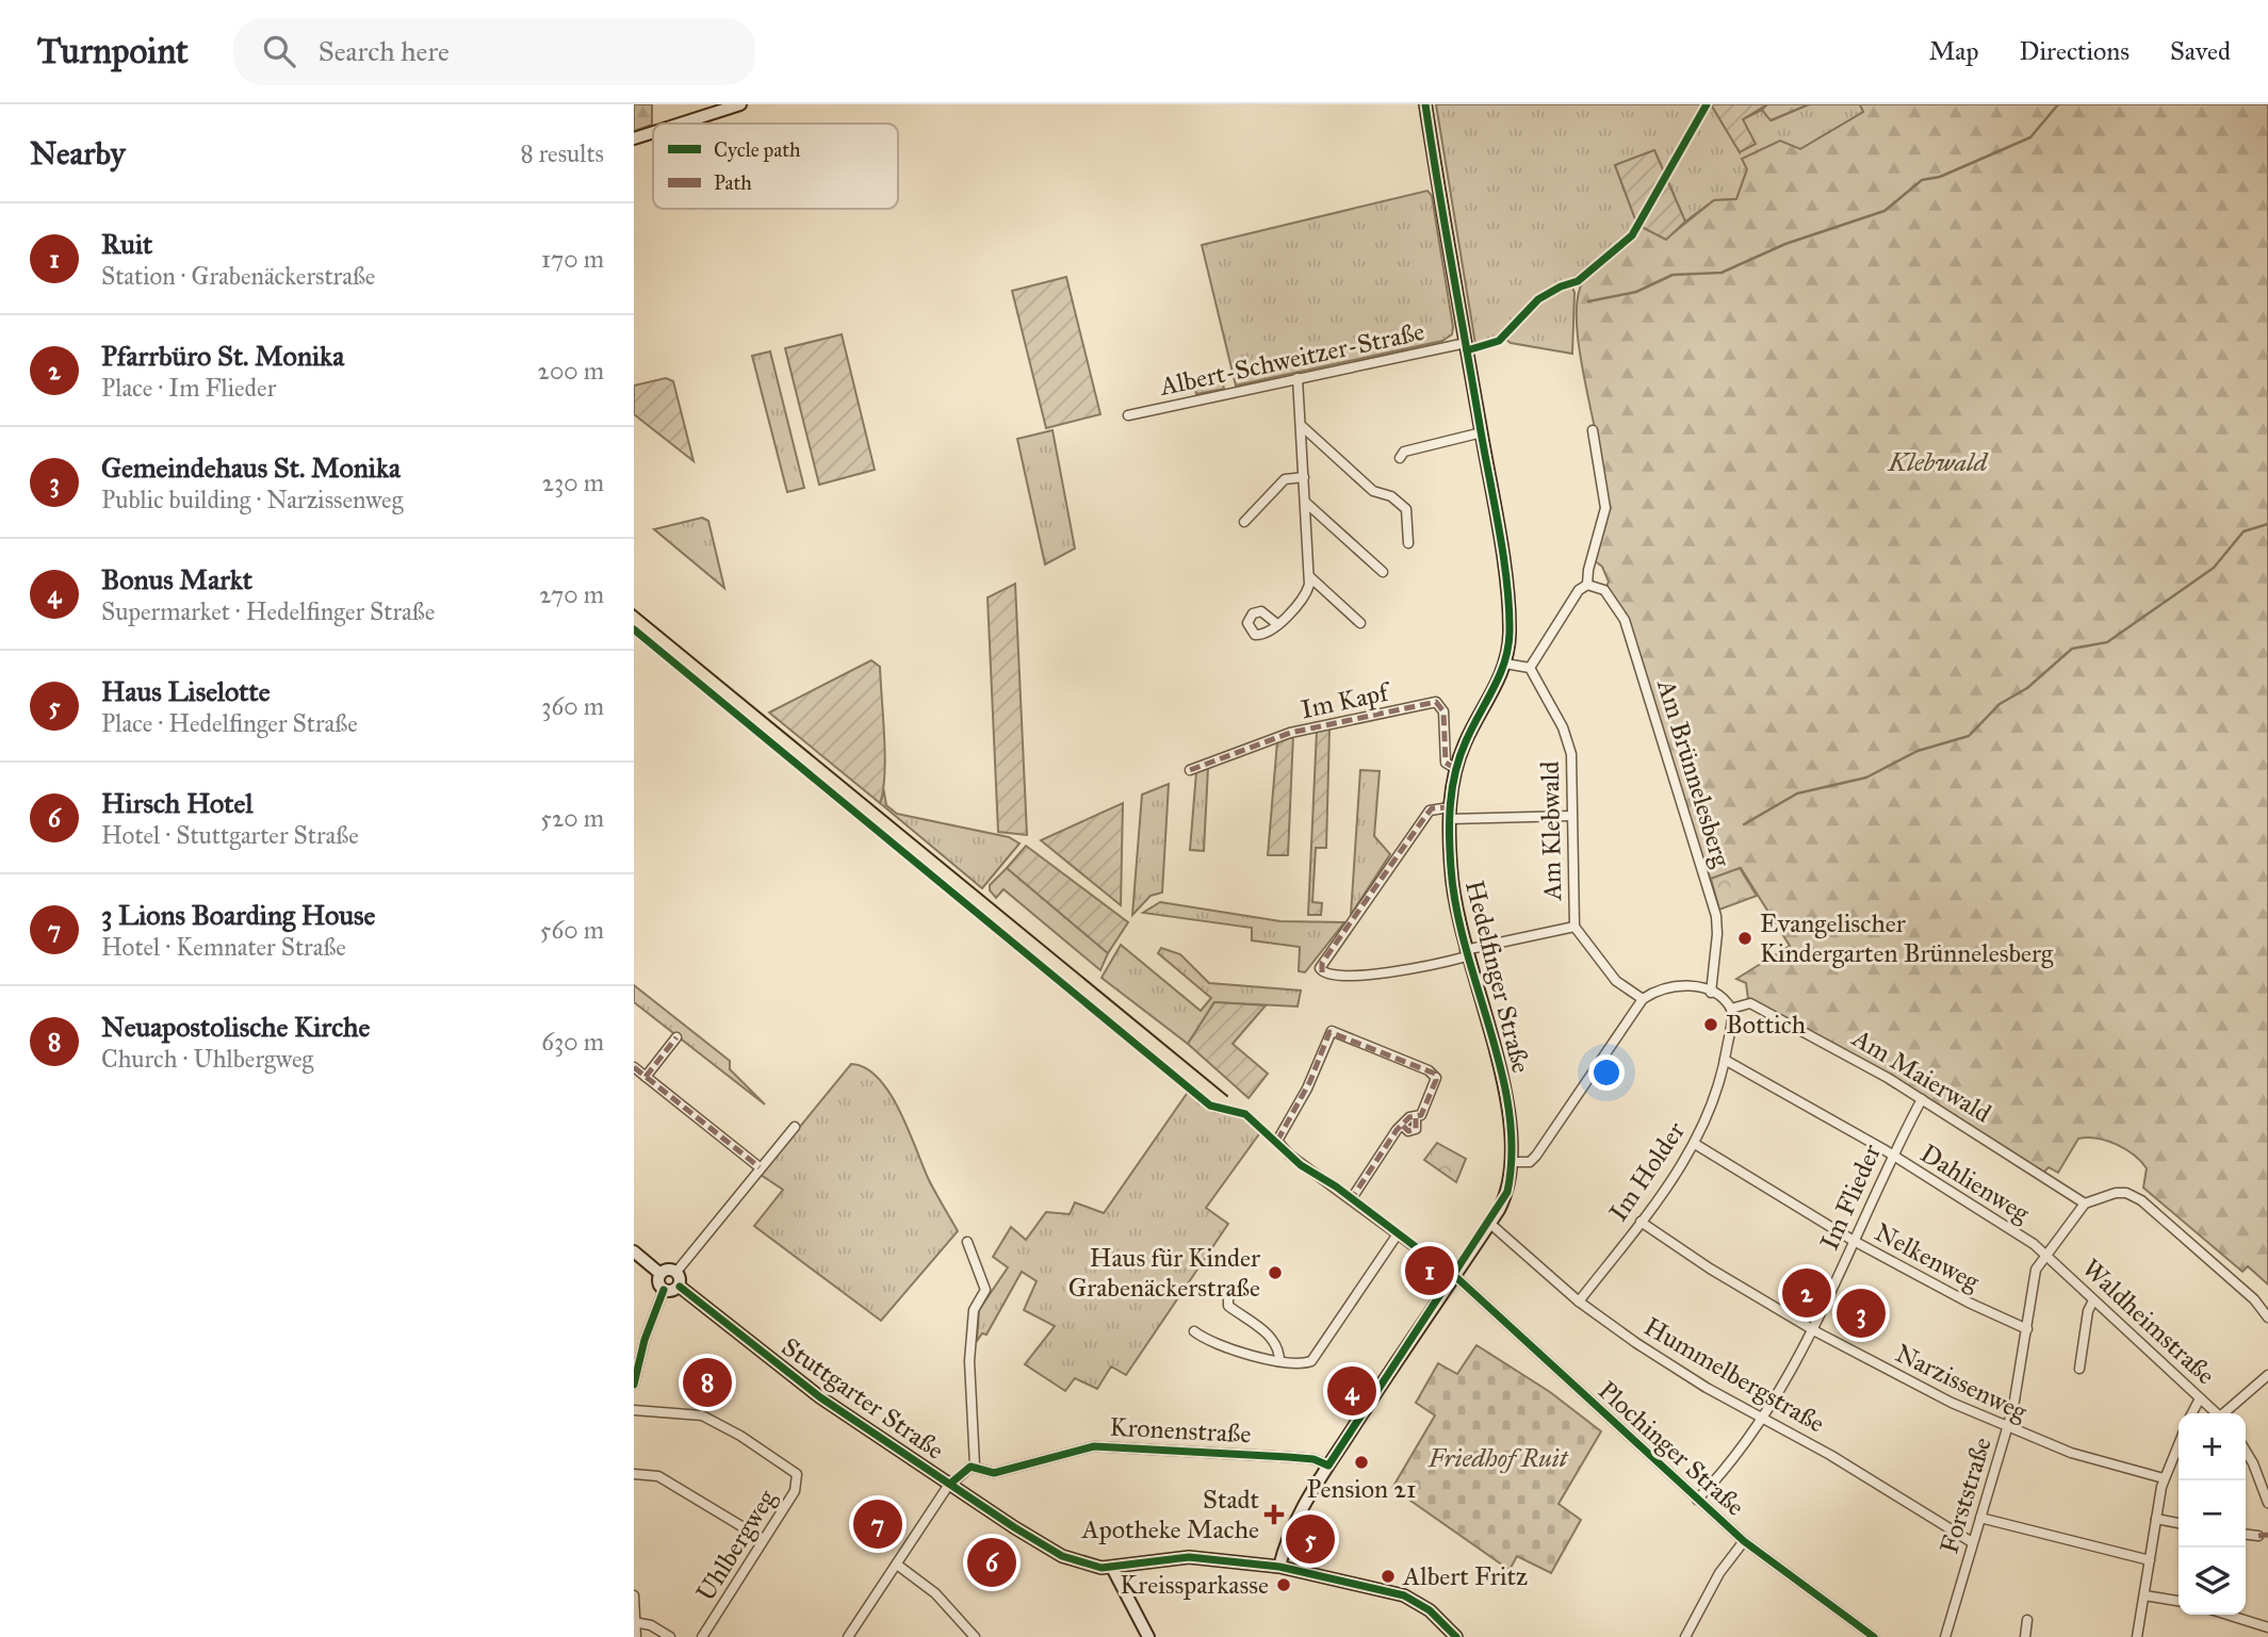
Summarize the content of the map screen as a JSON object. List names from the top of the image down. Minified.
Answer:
{"streets":{"street":["Albert-Schweitzer-Straße","Im Kapf","Am Brünnelesberg","Am Klebwald","Hedelfinger Straße","Am Maierwald","Im Holder","Dahlienweg","Im Flieder","Nelkenweg","Waldheimstraße","Hummelbergstraße","Narzissenweg","Stuttgarter Straße","Kronenstraße","Plochinger Straße","Forststraße","Uhlbergweg"]},"crossings":[["Albert-Schweitzer-Straße","Hedelfinger Straße"],["Im Kapf","Hedelfinger Straße"],["Hedelfinger Straße","Hummelbergstraße"],["Hedelfinger Straße","Stuttgarter Straße"],["Hedelfinger Straße","Kronenstraße"],["Hedelfinger Straße","Plochinger Straße"],["Am Maierwald","Im Holder"],["Am Maierwald","Im Flieder"],["Am Maierwald","Forststraße"],["Im Holder","Dahlienweg"],["Im Holder","Nelkenweg"],["Im Holder","Hummelbergstraße"],["Im Holder","Narzissenweg"],["Dahlienweg","Im Flieder"],["Dahlienweg","Waldheimstraße"],["Dahlienweg","Forststraße"],["Im Flieder","Nelkenweg"],["Im Flieder","Hummelbergstraße"],["Im Flieder","Narzissenweg"],["Im Flieder","Plochinger Straße"],["Nelkenweg","Forststraße"],["Waldheimstraße","Forststraße"],["Hummelbergstraße","Forststraße"],["Narzissenweg","Forststraße"]],"parks":["Klebwald","Friedhof Ruit"],"places":{"other":["Evangelischer Kindergarten Brünnelesberg","Bottich","Haus für Kinder Grabenäckerstraße","Pension 21","Albert Fritz","Kreissparkasse"],"health":["Stadt Apotheke Mache"]},"legend":["Cycle path","Path"],"page":{"header":"Turnpoint","search":"Search here","nav":["Map","Directions","Saved"],"heading":["Nearby","8 results"],"list":[{"mark":"1","name":"Ruit","note":"Station · Grabenäckerstraße","value":"170 m"},{"mark":"2","name":"Pfarrbüro St. Monika","note":"Place · Im Flieder","value":"200 m"},{"mark":"3","name":"Gemeindehaus St. Monika","note":"Public building · Narzissenweg","value":"230 m"},{"mark":"4","name":"Bonus Markt","note":"Supermarket · Hedelfinger Straße","value":"270 m"},{"mark":"5","name":"Haus Liselotte","note":"Place · Hedelfinger Straße","value":"360 m"},{"mark":"6","name":"Hirsch Hotel","note":"Hotel · Stuttgarter Straße","value":"520 m"},{"mark":"7","name":"3 Lions Boarding House","note":"Hotel · Kemnater Straße","value":"560 m"},{"mark":"8","name":"Neuapostolische Kirche","note":"Church · Uhlbergweg","value":"630 m"}],"pins":["1","2","3","8","4","7","5","6"],"map_buttons":["+","−"]}}
